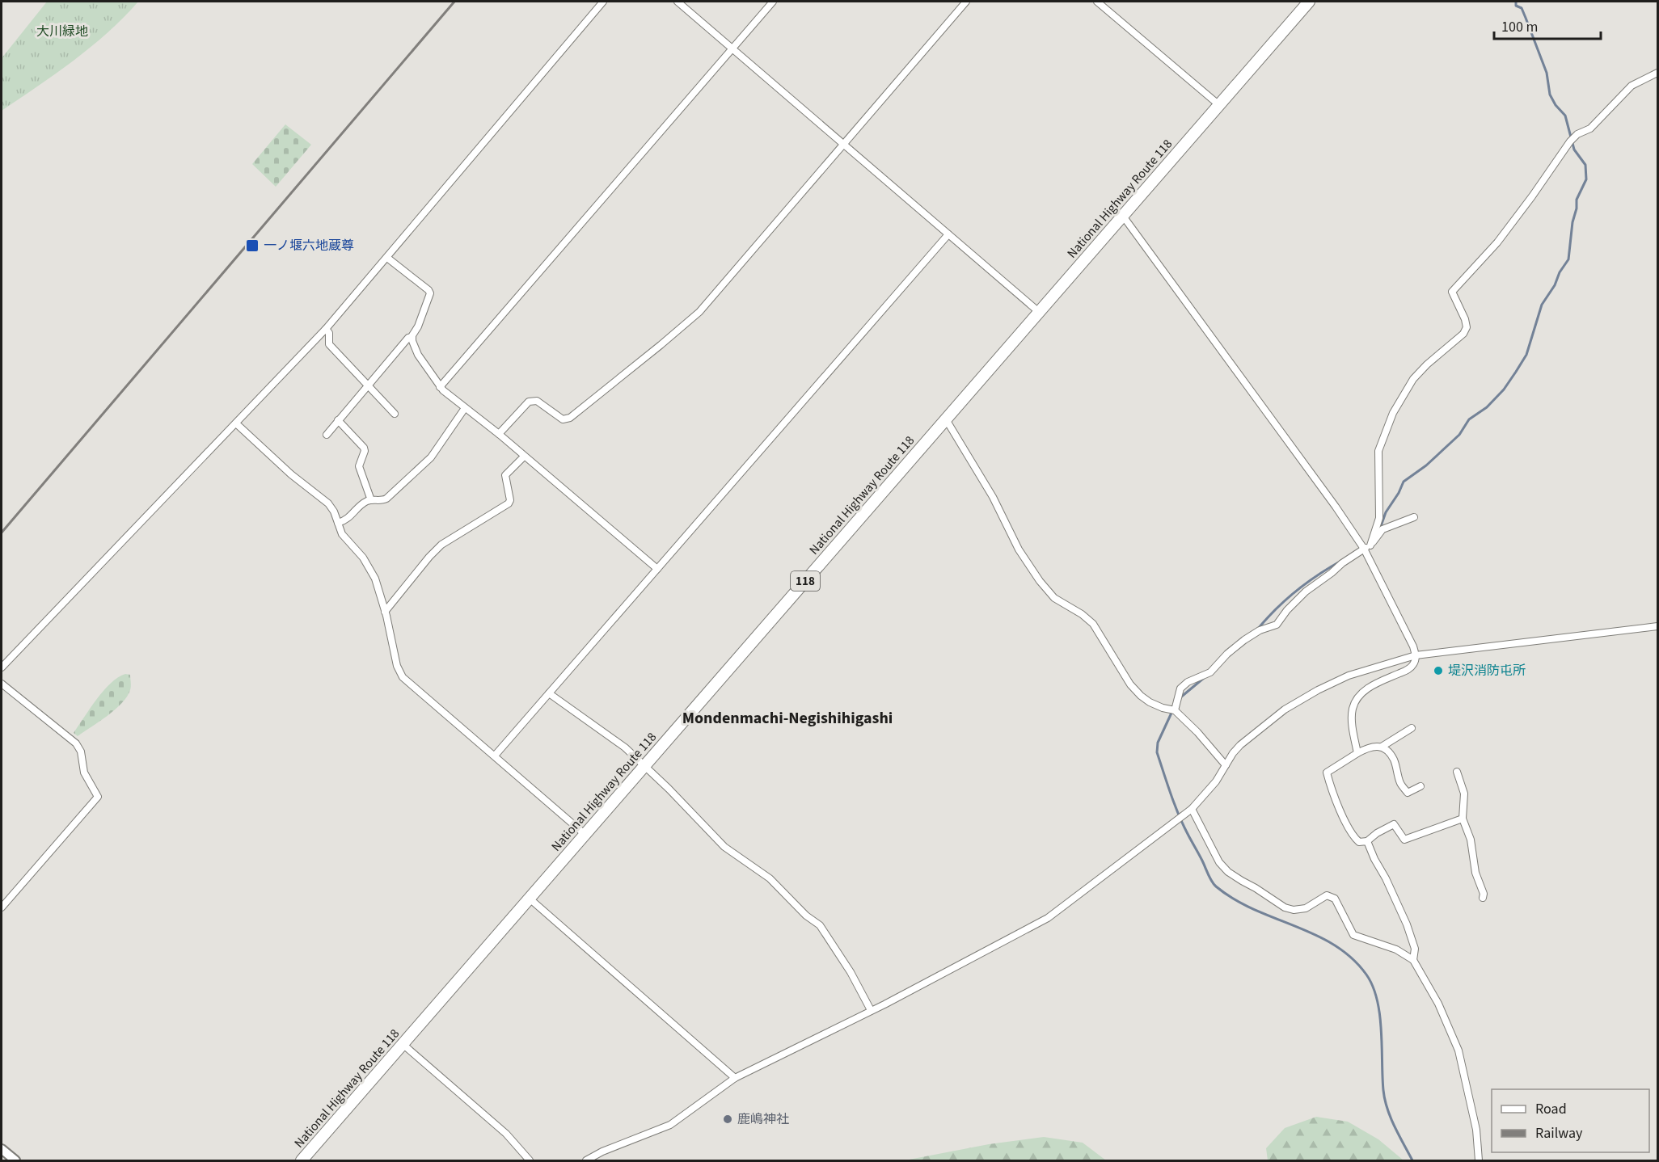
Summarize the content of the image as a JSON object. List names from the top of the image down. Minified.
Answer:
{"streets":{"highway":["National Highway Route 118","118"]},"districts":["Mondenmachi-Negishihigashi"],"parks":["大川緑地"],"places":{"transit":["一ノ堰六地蔵尊"],"other":["堤沢消防屯所","鹿嶋神社"]},"legend":["Road","Railway"],"scale_bar":"100 m"}
